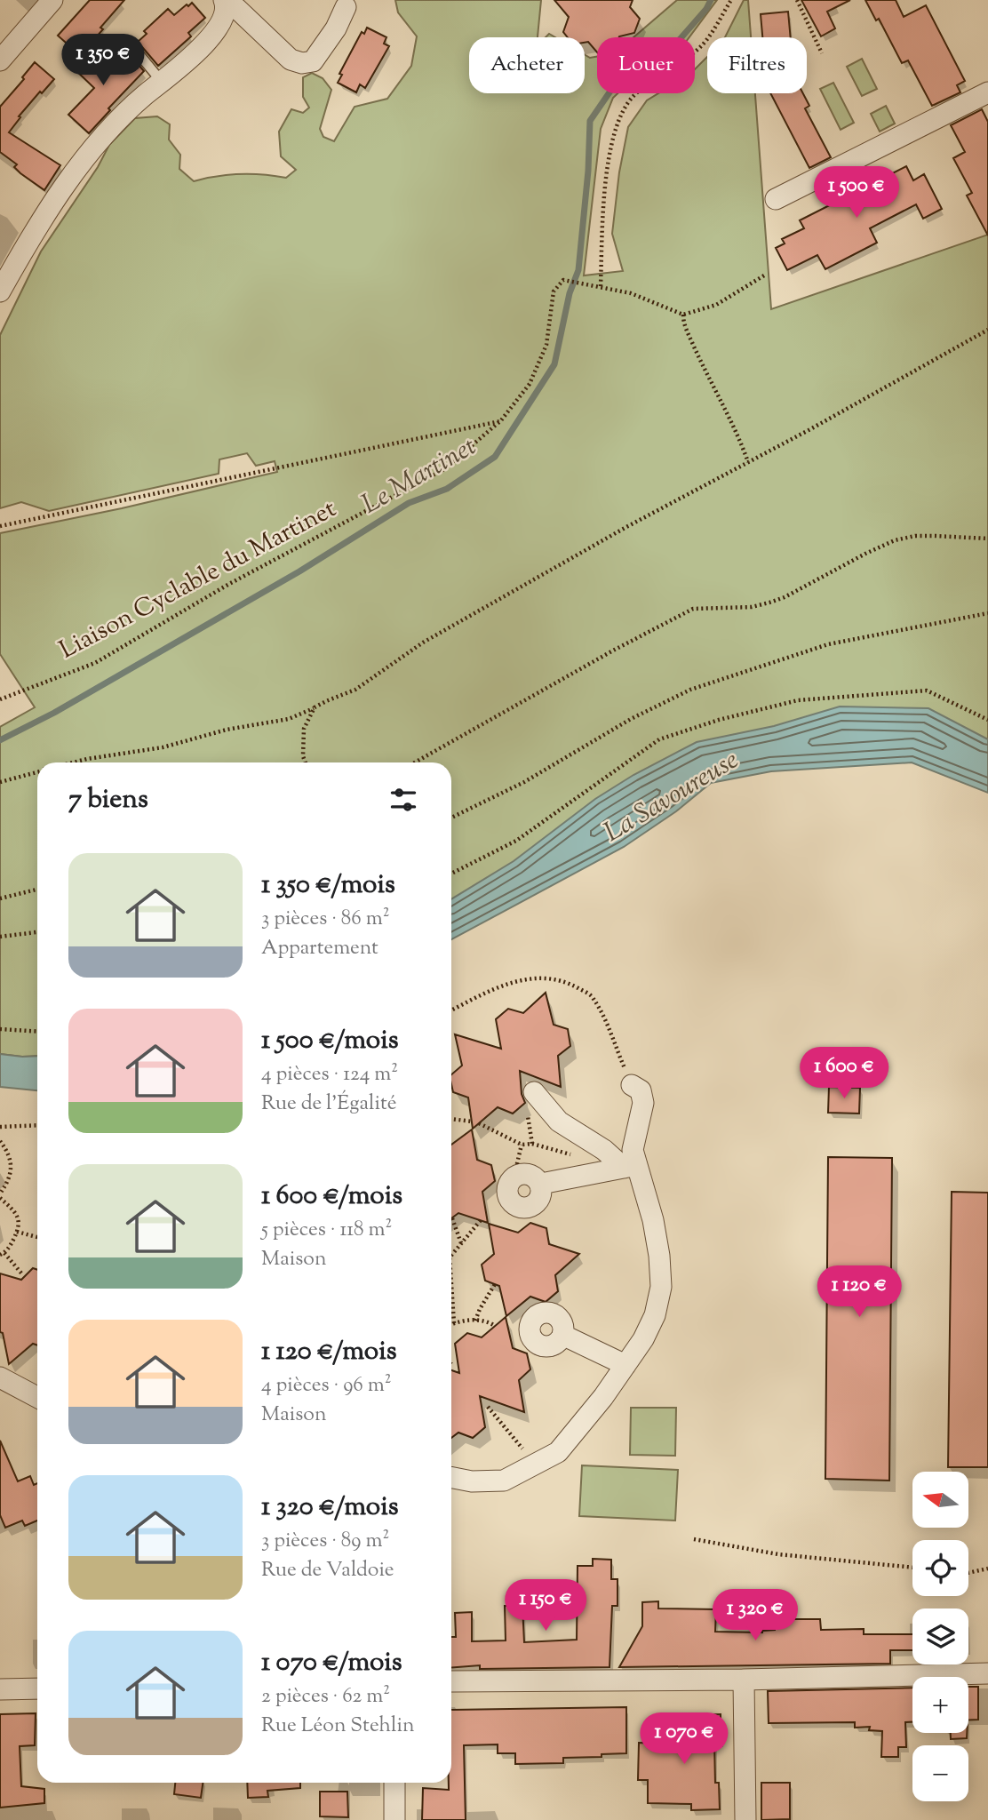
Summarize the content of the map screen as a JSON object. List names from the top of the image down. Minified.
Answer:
{"streets":{"path":["Liaison Cyclable du Martinet"]},"water":["Le Martinet","La Savoureuse"],"north":"left","page":{"price":["1 350 €","1 500 €","1 600 €","1 120 €","1 150 €","1 320 €","1 070 €"],"chip":["Acheter","Louer","Filtres"],"heading":"7 biens","list":[{"name":"1 350 €/mois","note":"3 pièces · 86 m² · Appartement"},{"name":"1 500 €/mois","note":"4 pièces · 124 m² · Rue de l'Égalité"},{"name":"1 600 €/mois","note":"5 pièces · 118 m² · Maison"},{"name":"1 120 €/mois","note":"4 pièces · 96 m² · Maison"},{"name":"1 320 €/mois","note":"3 pièces · 89 m² · Rue de Valdoie"},{"name":"1 070 €/mois","note":"2 pièces · 62 m² · Rue Léon Stehlin"}],"map_buttons":["+","−"]}}
